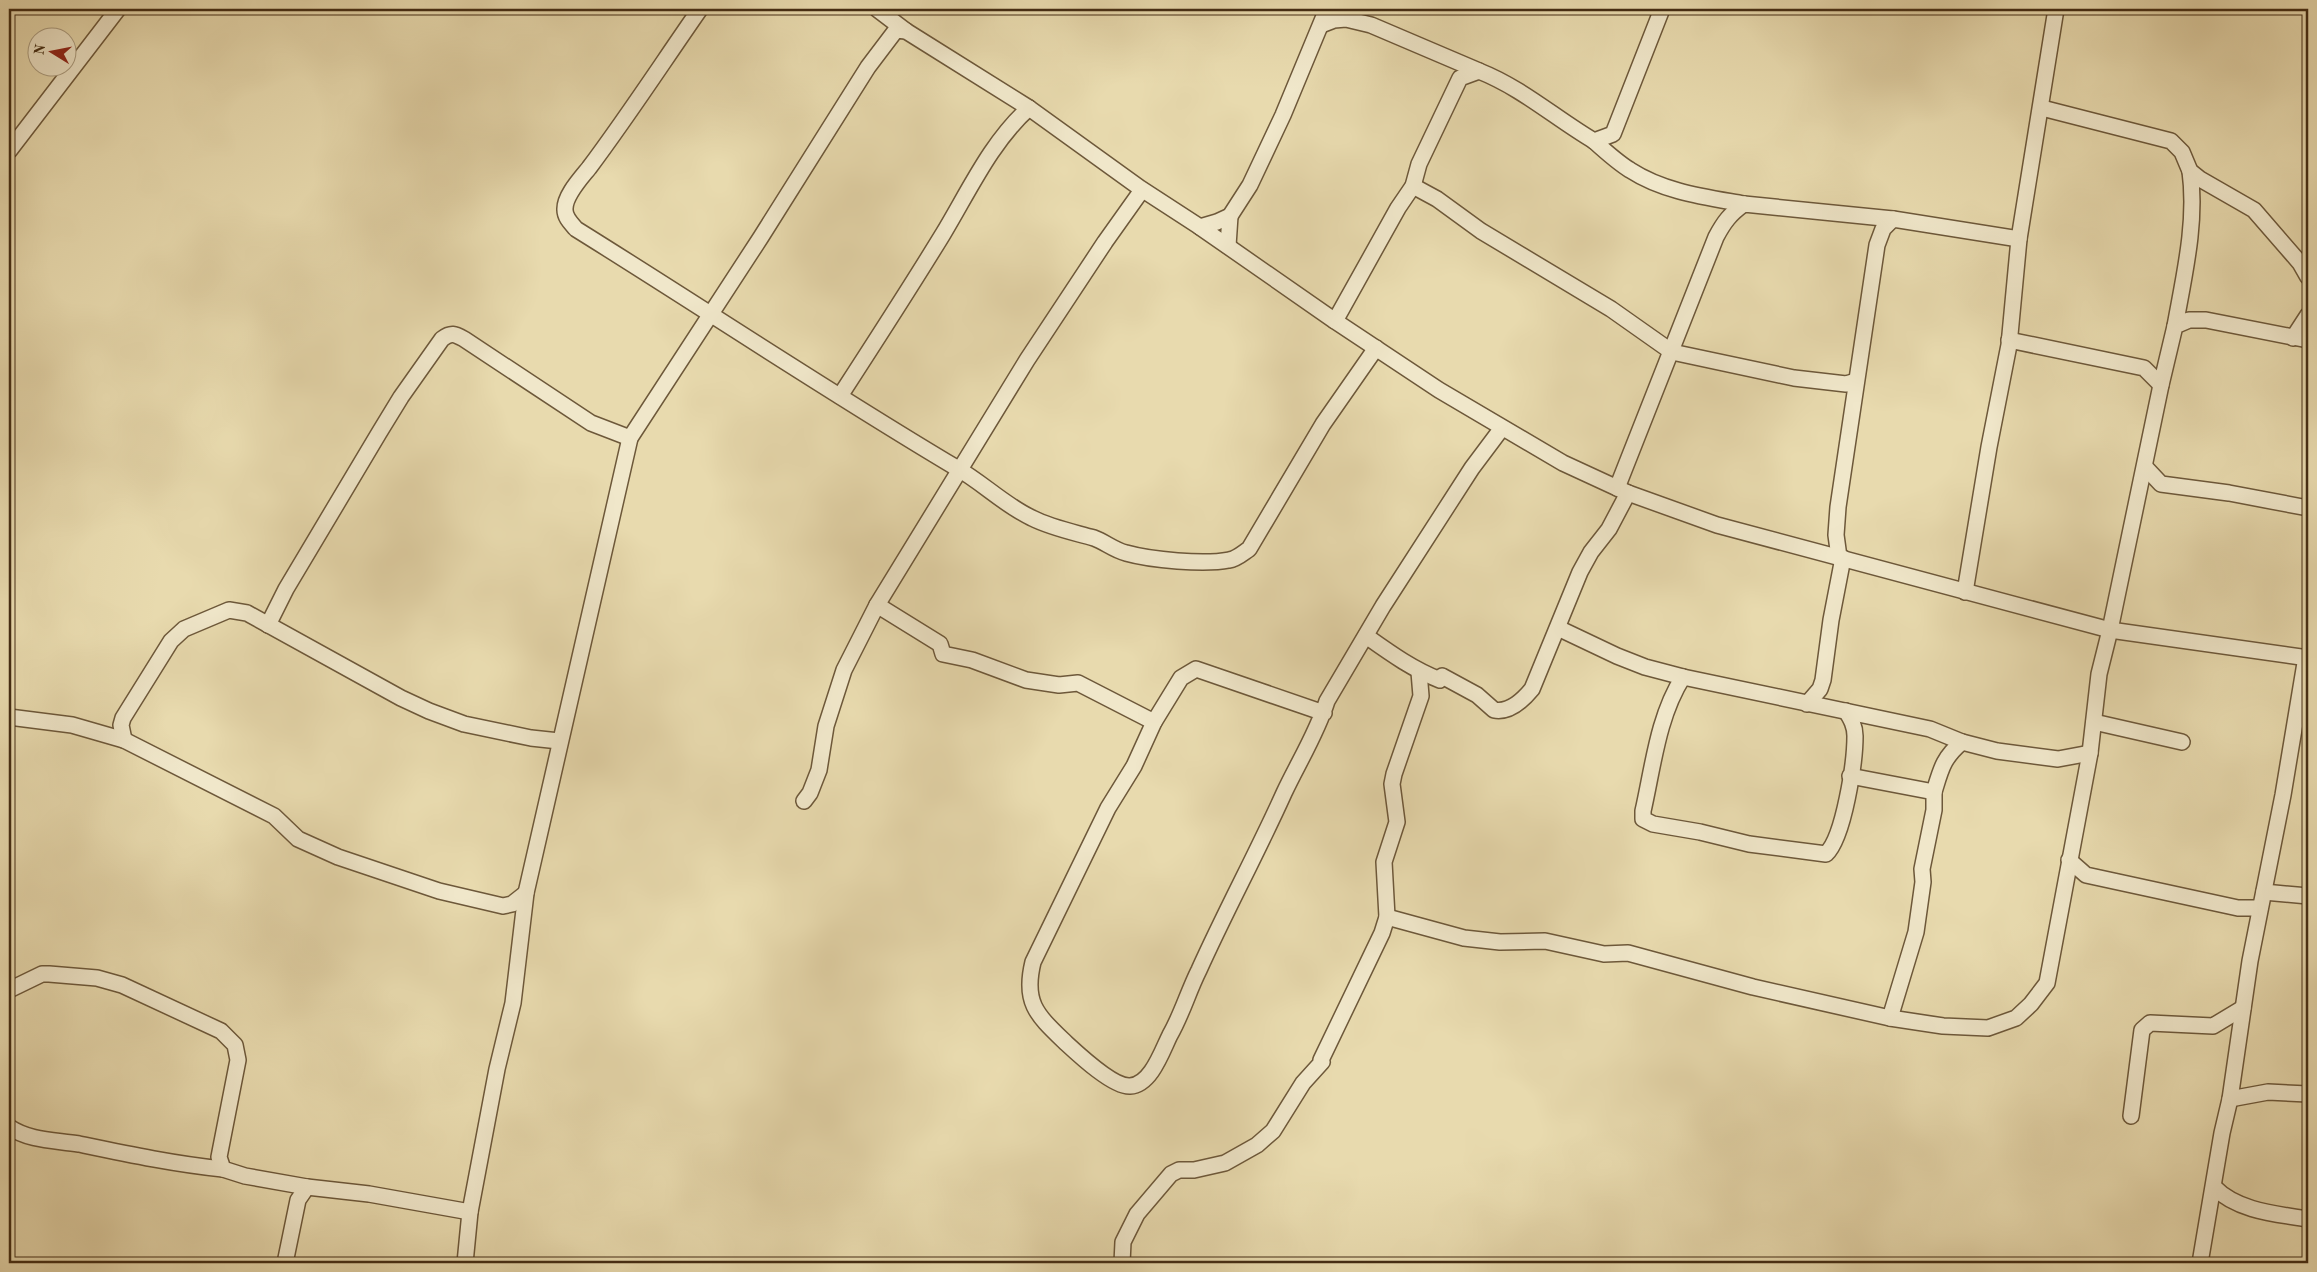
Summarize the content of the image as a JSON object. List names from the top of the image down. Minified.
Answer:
{"north":"left"}
